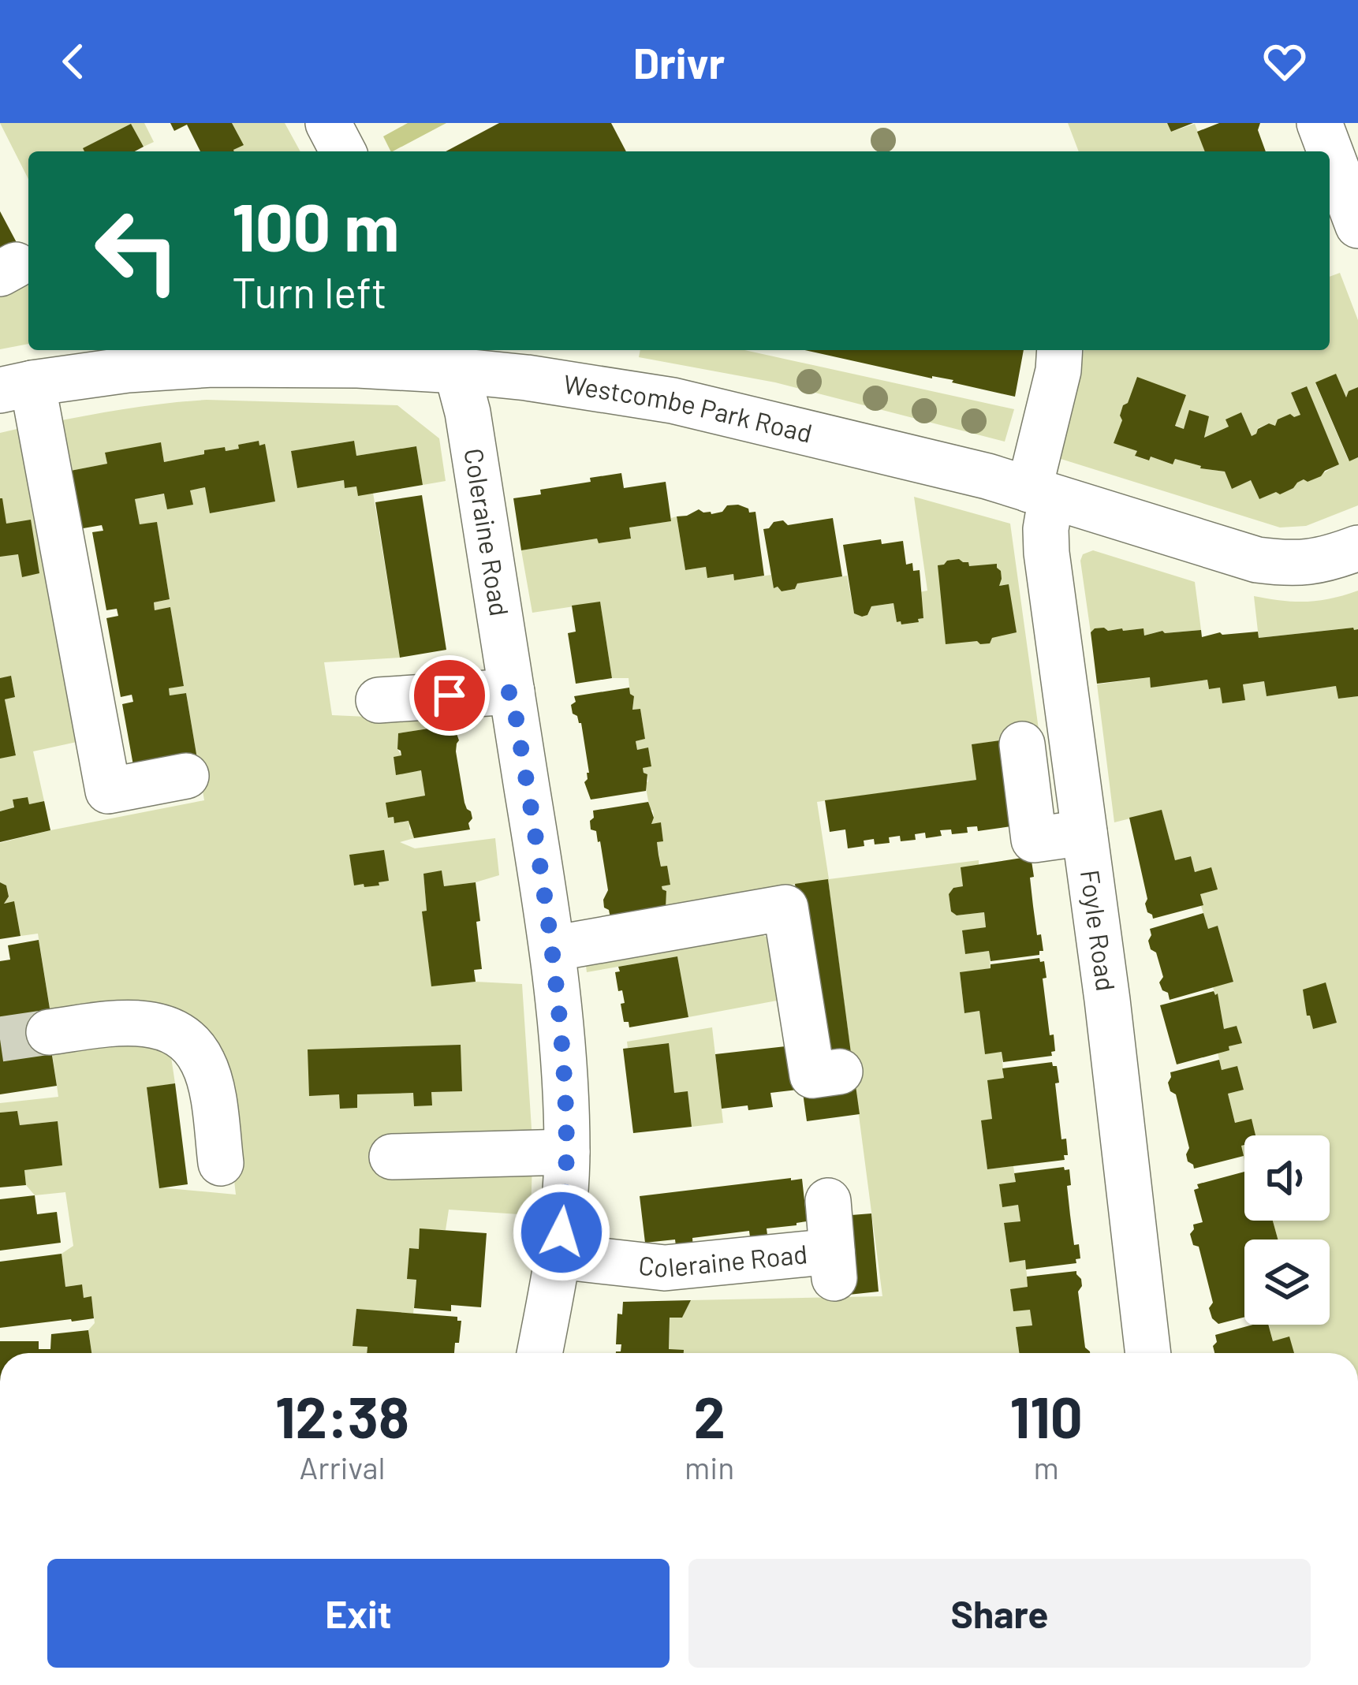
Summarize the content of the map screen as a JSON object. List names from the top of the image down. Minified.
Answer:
{"streets":{"street":["Westcombe Park Road","Coleraine Road","Foyle Road"]},"crossings":[["Westcombe Park Road","Coleraine Road"],["Westcombe Park Road","Foyle Road"]],"page":{"header":"Drivr","turn":["100 m","Turn left"],"eta":["12:38","Arrival","2","min","110","m"],"buttons":["Exit","Share"]}}
